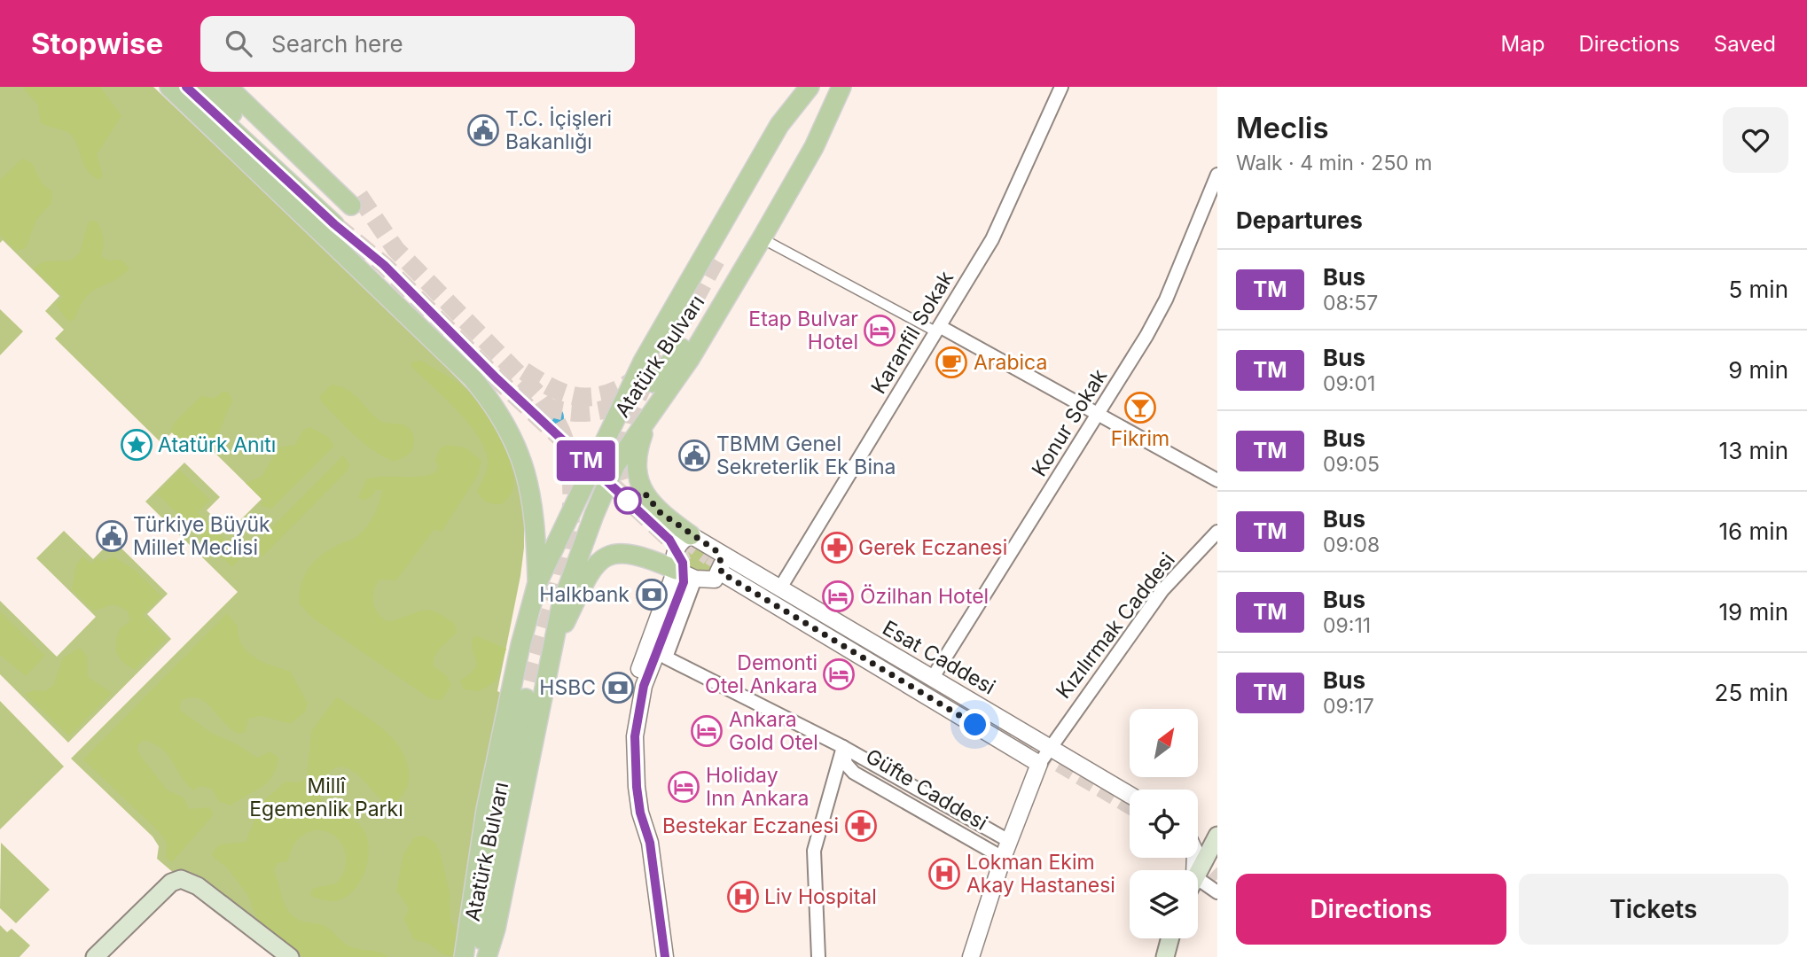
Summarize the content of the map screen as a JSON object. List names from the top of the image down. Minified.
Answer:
{"streets":{"main road":["Atatürk Bulvarı"],"street":["Karanfil Sokak","Konur Sokak","Kızılırmak Caddesi","Esat Caddesi","Güfte Caddesi"]},"crossings":[["Karanfil Sokak","Esat Caddesi"],["Konur Sokak","Esat Caddesi"],["Kızılırmak Caddesi","Esat Caddesi"],["Esat Caddesi","Güfte Caddesi"]],"parks":["Millî Egemenlik Parkı"],"places":{"public building":["T.C. İçişleri Bakanlığı","TBMM Genel Sekreterlik Ek Bina","Türkiye Büyük Millet Meclisi"],"hotel":["Etap Bulvar Hotel","Özilhan Hotel","Demonti Otel Ankara","Ankara Gold Otel","Holiday Inn Ankara"],"cafe":["Arabica"],"bar":["Fikrim"],"place":["Atatürk Anıtı"],"pharmacy":["Gerek Eczanesi","Bestekar Eczanesi"],"bank":["Halkbank","HSBC"],"hospital":["Lokman Ekim Akay Hastanesi","Liv Hospital"]},"lines":["bus line TM"],"north":"top right","page":{"header":"Stopwise","search":"Search here","nav":["Map","Directions","Saved"],"on_map":"TM","heading":[["Meclis","Walk · 4 min · 250 m"],"Departures"],"list":[{"mark":"TM","name":"Bus","note":"08:57","value":"5 min"},{"mark":"TM","name":"Bus","note":"09:01","value":"9 min"},{"mark":"TM","name":"Bus","note":"09:05","value":"13 min"},{"mark":"TM","name":"Bus","note":"09:08","value":"16 min"},{"mark":"TM","name":"Bus","note":"09:11","value":"19 min"},{"mark":"TM","name":"Bus","note":"09:17","value":"25 min"}],"buttons":["Directions","Tickets"]}}
